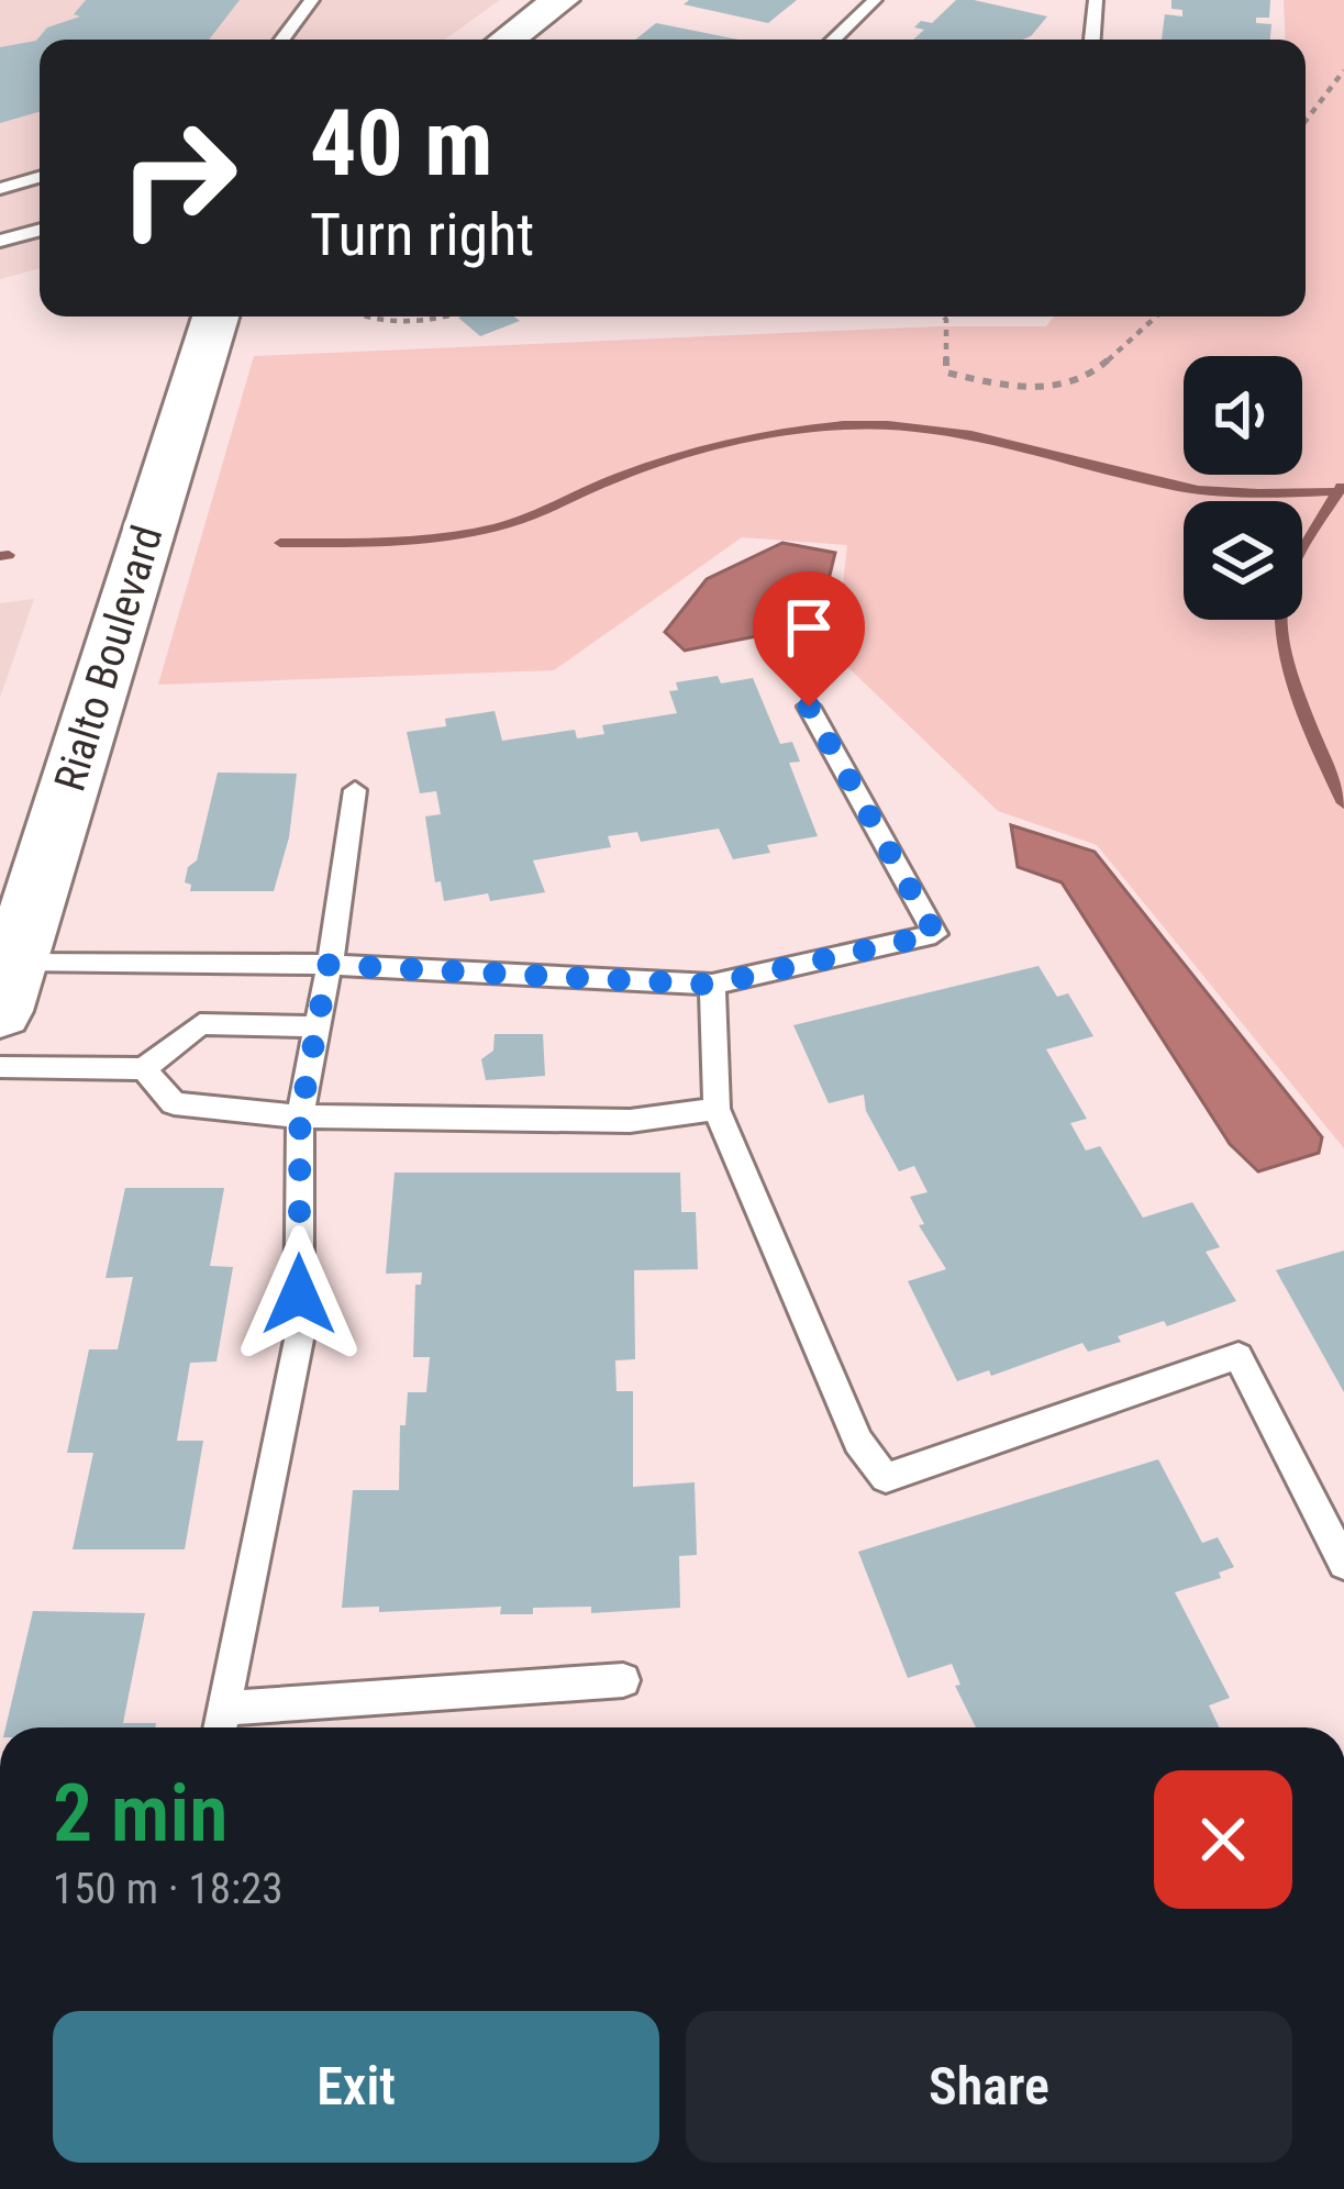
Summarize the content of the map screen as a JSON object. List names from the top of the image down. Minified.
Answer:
{"streets":{"street":["Rialto Boulevard"]},"page":{"turn":["40 m","Turn right"],"heading":["2 min","150 m · 18:23"],"buttons":["Exit","Share"]}}
